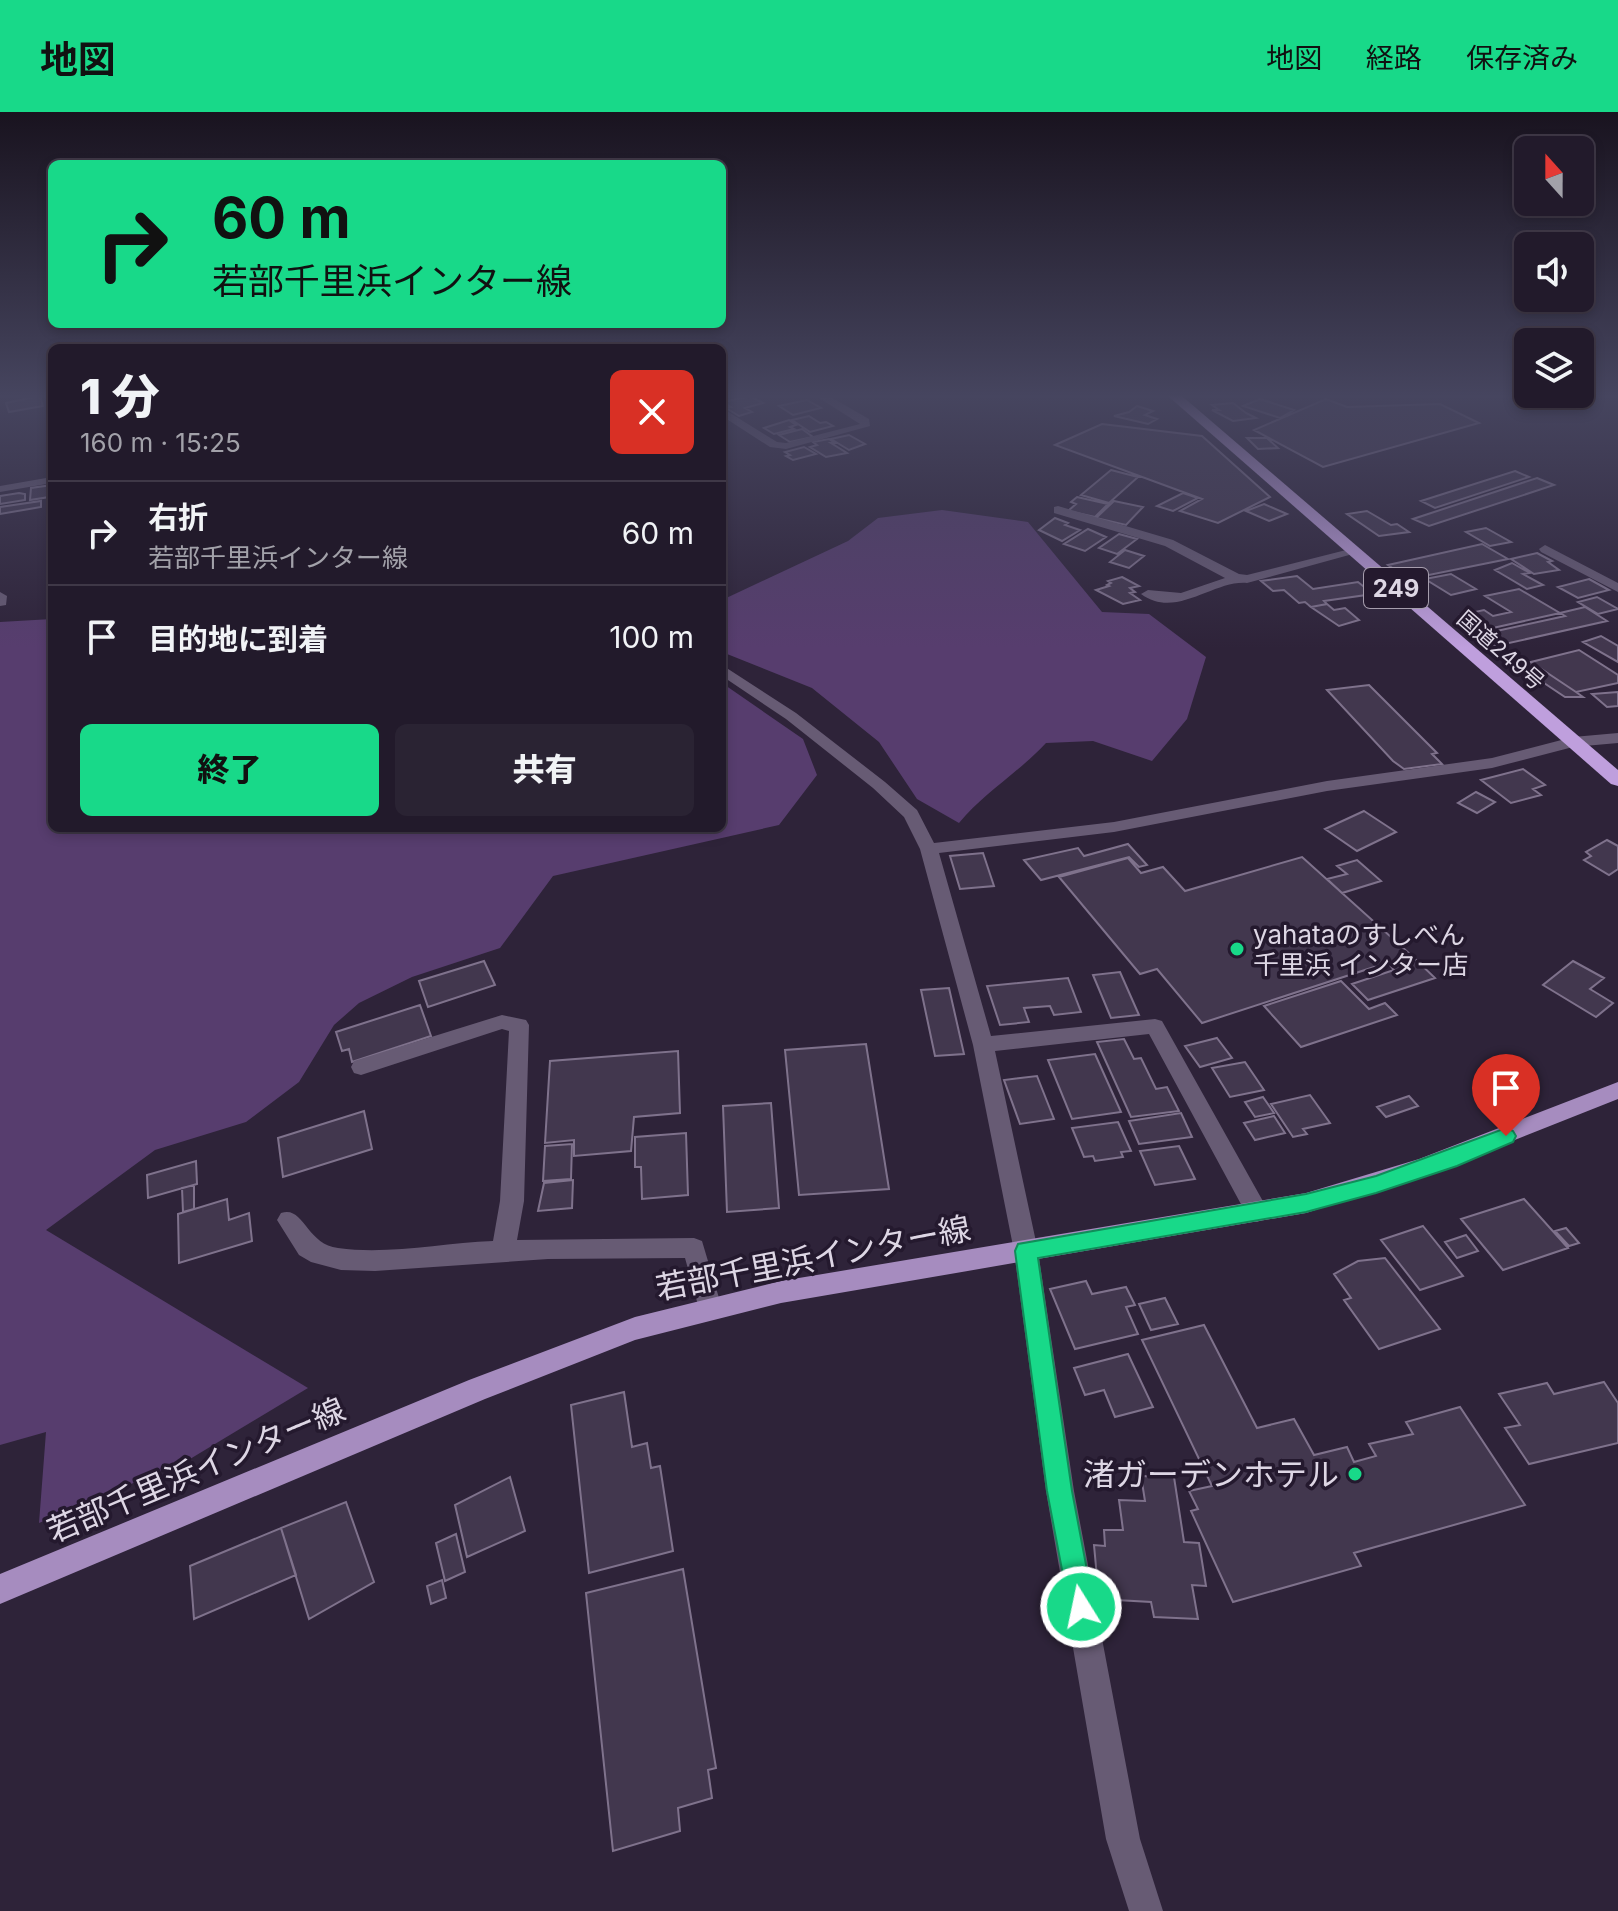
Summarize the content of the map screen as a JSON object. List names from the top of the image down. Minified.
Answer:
{"streets":{"highway":["249","国道249号"],"main road":["若部千里浜インター線"]},"places":["yahataのすしべん 千里浜 インター店","渚ガーデンホテル"],"north":"top","page":{"header":"地図","nav":["地図","経路","保存済み"],"turn":["60 m","若部千里浜インター線"],"heading":["1 分","160 m · 15:25"],"list":[{"name":"右折","note":"若部千里浜インター線","value":"60 m"},{"name":"目的地に到着","value":"100 m"}],"buttons":["終了","共有"]}}
